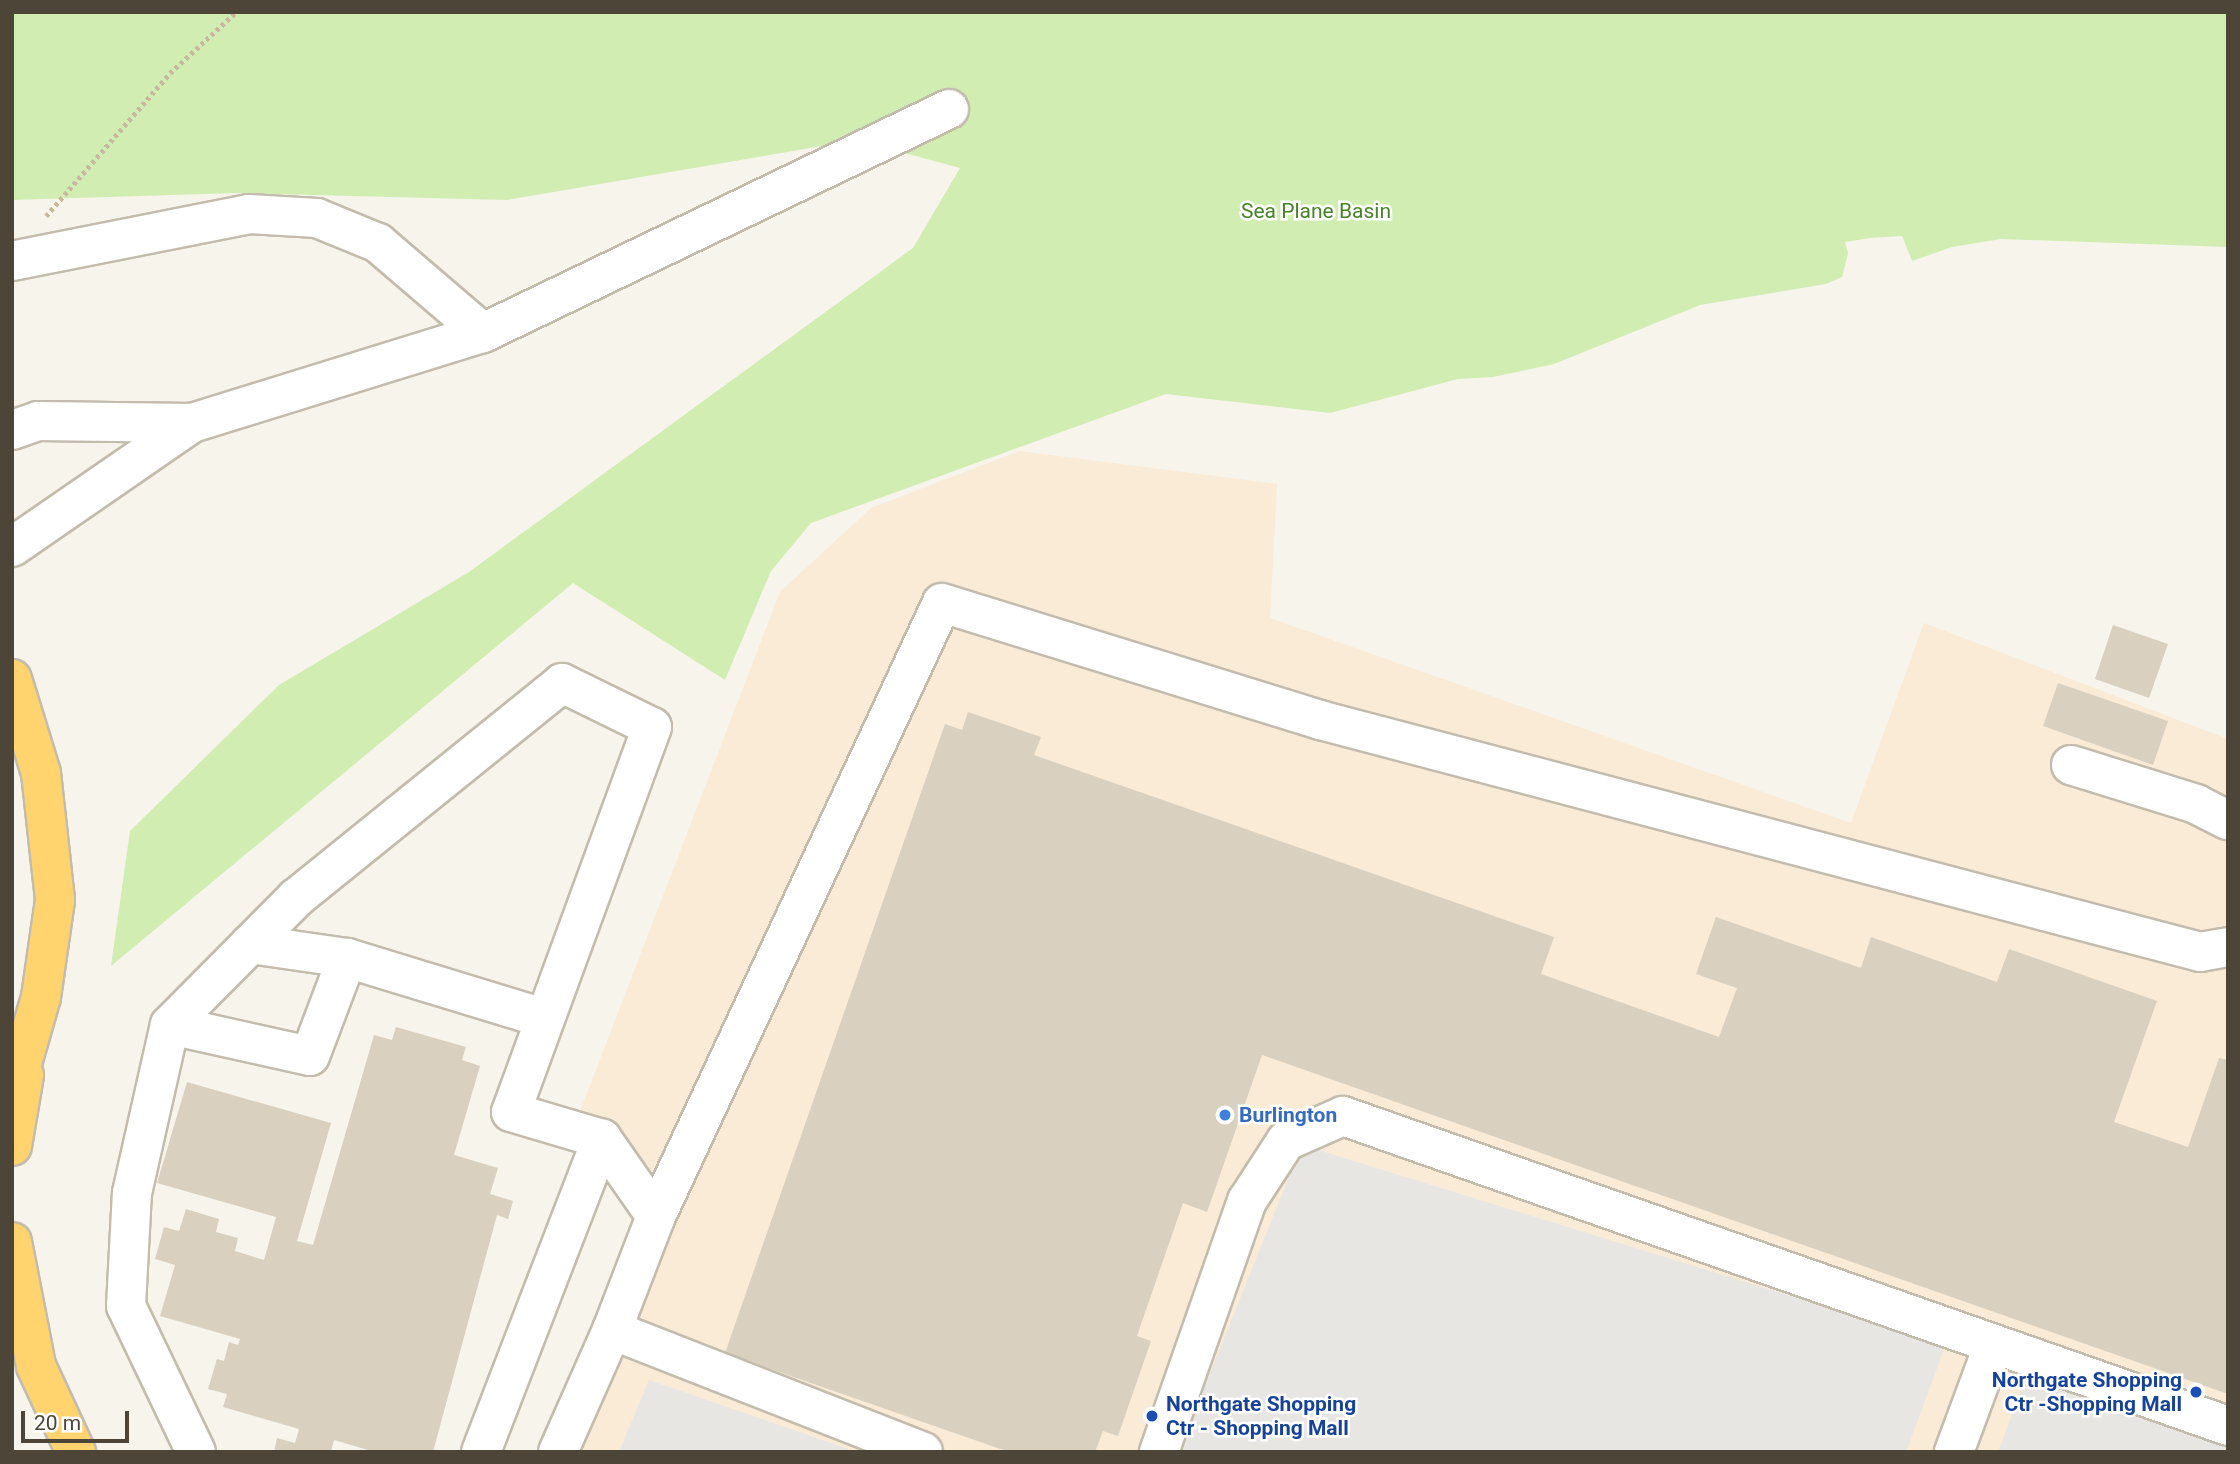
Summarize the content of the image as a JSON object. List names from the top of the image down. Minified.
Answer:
{"parks":["Sea Plane Basin"],"places":["Burlington","Northgate Shopping Ctr -Shopping Mall","Northgate Shopping Ctr - Shopping Mall"],"scale_bar":"20 m"}
